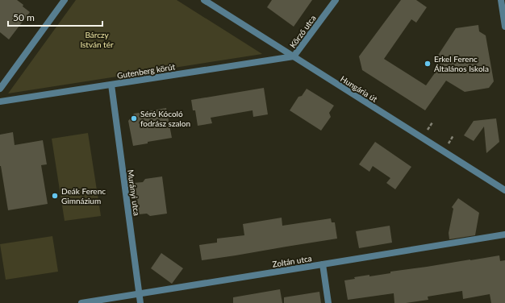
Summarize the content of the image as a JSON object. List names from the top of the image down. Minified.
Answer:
{"streets":{"street":["Körző utca","Gutenberg körút","Hungária út","Murányi utca","Zoltán utca"]},"crossings":[["Körző utca","Gutenberg körút"],["Körző utca","Hungária út"],["Gutenberg körút","Hungária út"],["Gutenberg körút","Murányi utca"],["Murányi utca","Zoltán utca"]],"parks":["Bárczy István tér"],"places":["Erkel Ferenc Általános Iskola","Séró Kócoló fodrász szalon","Deák Ferenc Gimnázium"],"scale_bar":"50 m"}
